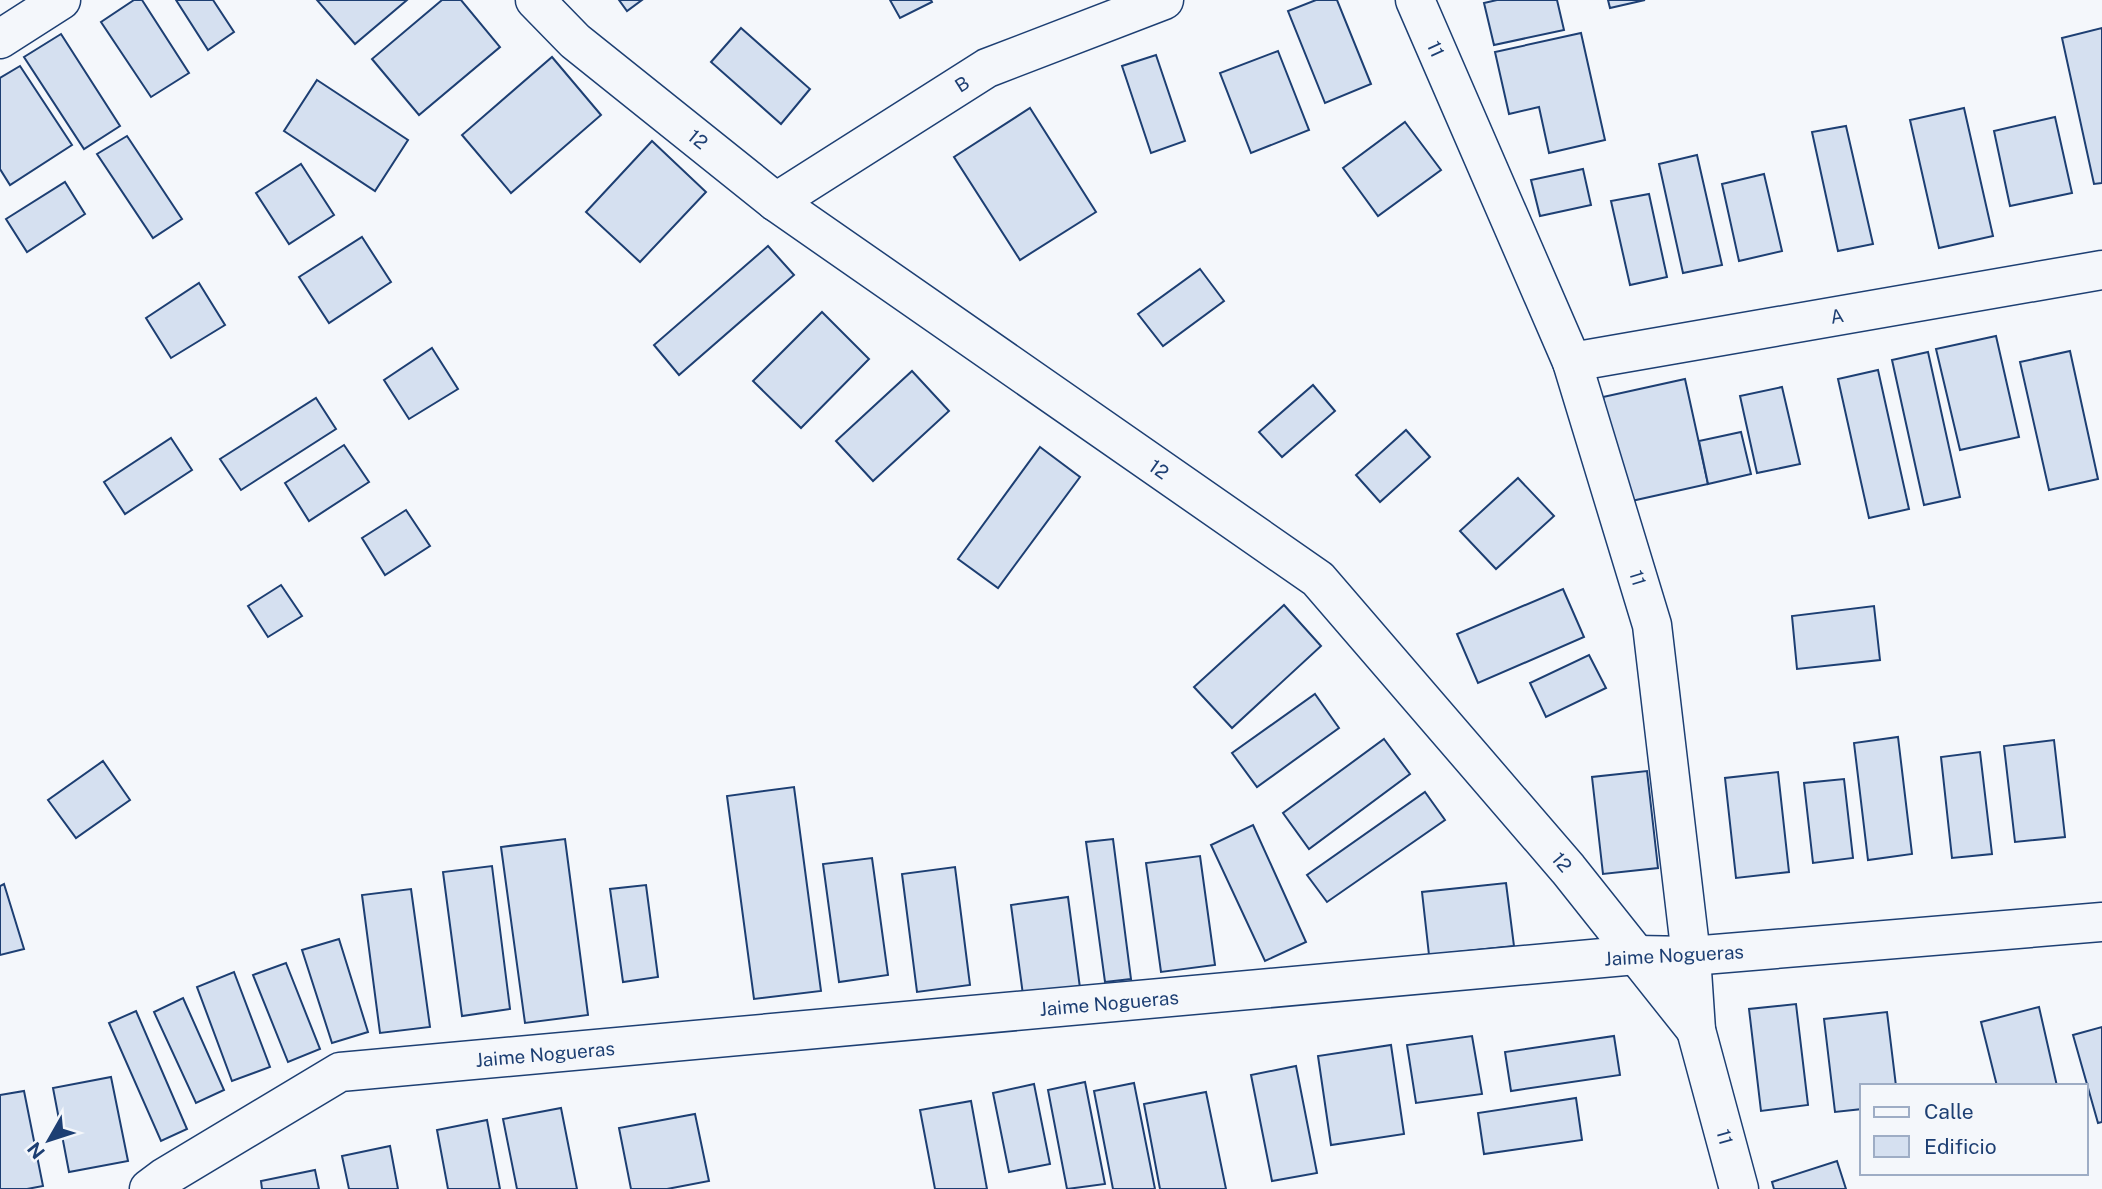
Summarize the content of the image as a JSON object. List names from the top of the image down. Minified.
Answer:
{"streets":{"street":["11","B","12","A","Jaime Nogueras"]},"crossings":[["11","12"],["11","A"],["11","Jaime Nogueras"],["B","12"],["12","Jaime Nogueras"]],"legend":["Calle","Edificio"],"north":"bottom left"}
